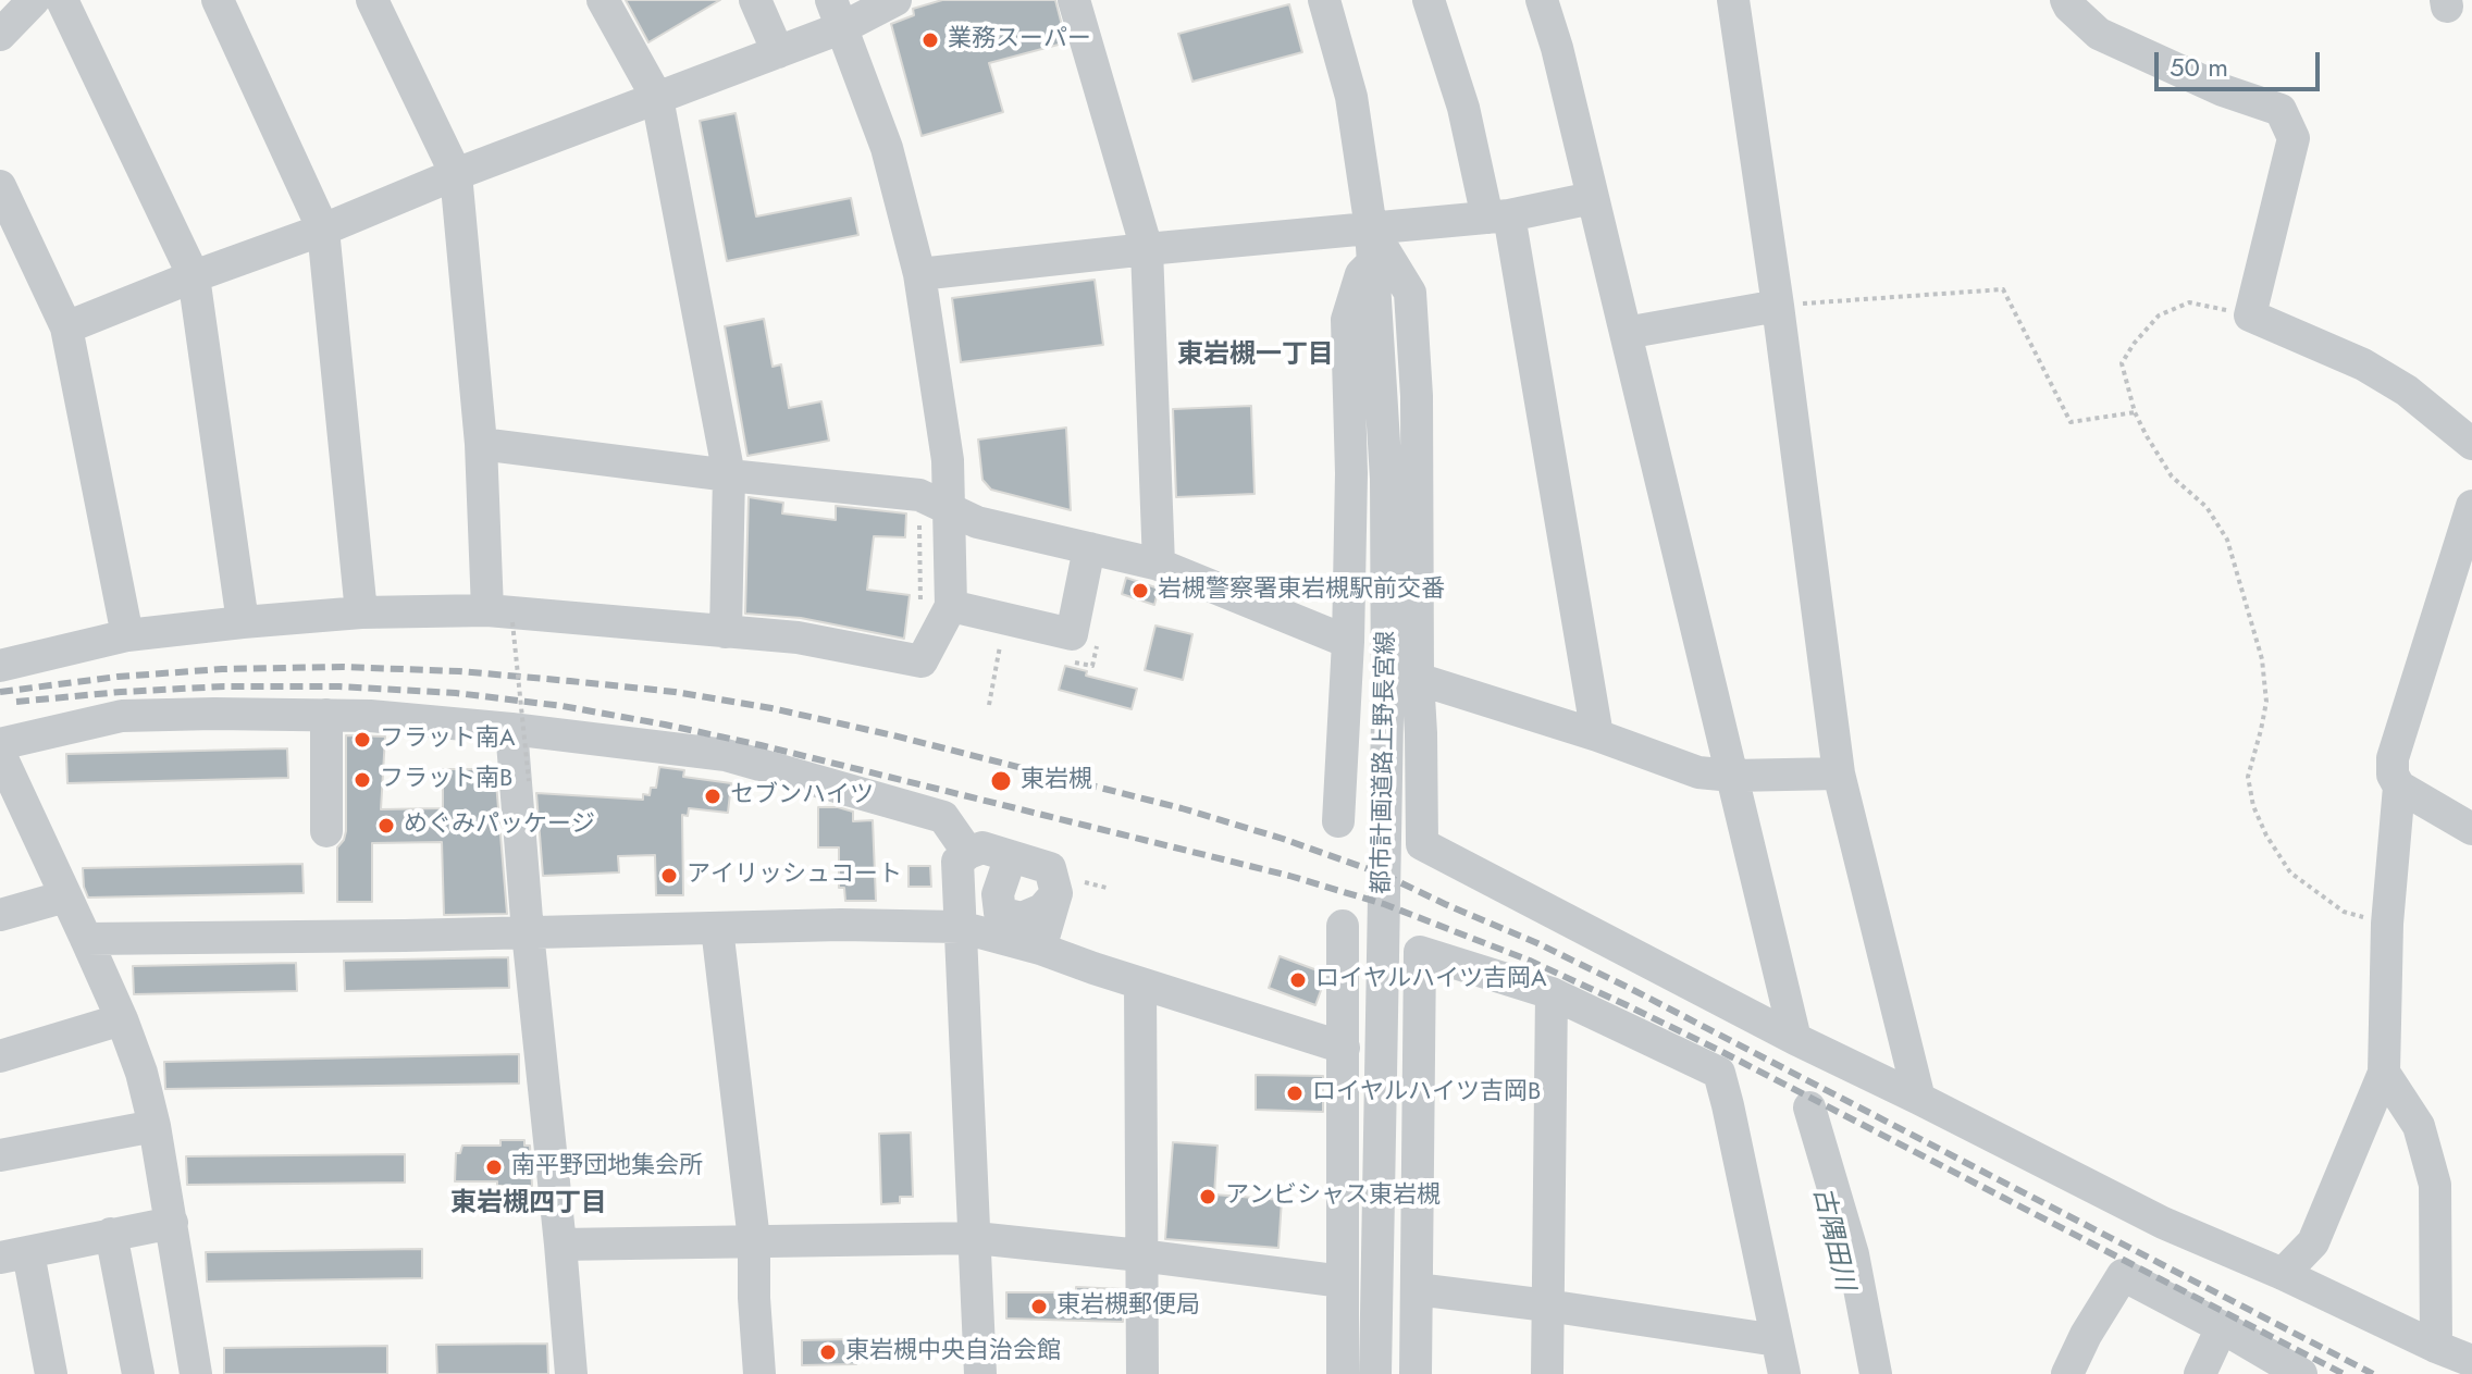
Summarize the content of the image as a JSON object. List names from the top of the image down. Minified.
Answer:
{"streets":{"street":["都市計画道路上野長宮線"]},"districts":["東岩槻一丁目","東岩槻四丁目"],"water":["古隅田川"],"places":["業務スーパー","岩槻警察署東岩槻駅前交番","フラット南A","フラット南B","東岩槻","セブンハイツ","めぐみパッケージ","アイリッシュコート","ロイヤルハイツ吉岡A","ロイヤルハイツ吉岡B","南平野団地集会所","アンビシャス東岩槻","東岩槻郵便局","東岩槻中央自治会館"],"scale_bar":"50 m"}
